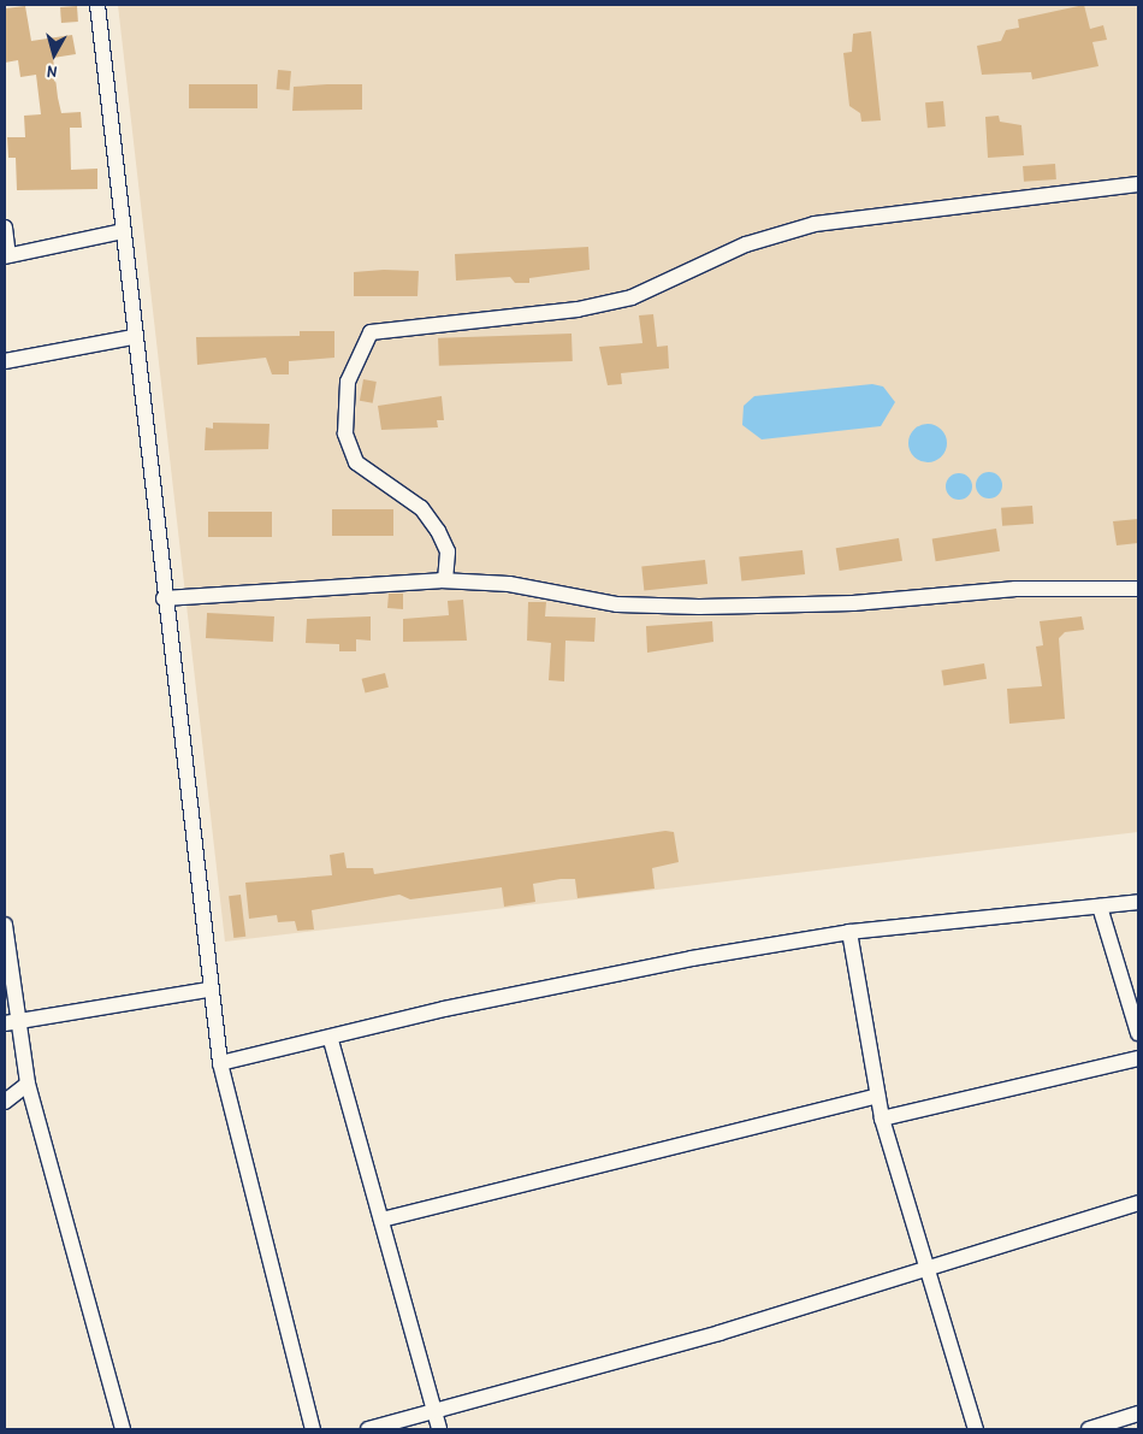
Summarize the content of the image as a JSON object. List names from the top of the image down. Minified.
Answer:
{"north":"bottom"}
